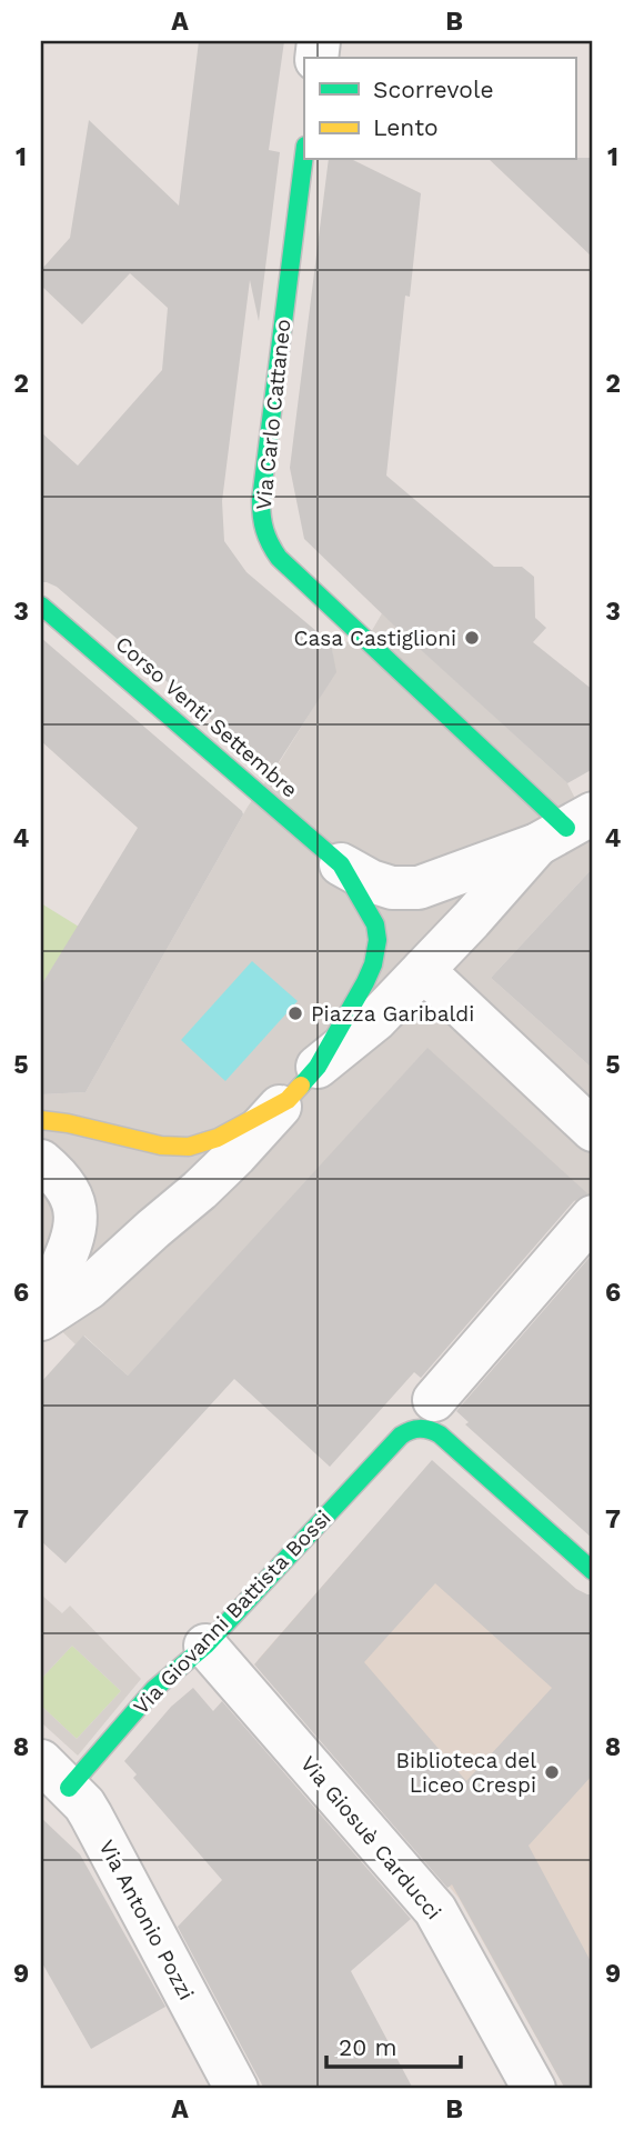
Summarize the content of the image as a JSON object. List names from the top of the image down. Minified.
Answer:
{"streets":{"street":["Via Carlo Cattaneo","Corso Venti Settembre","Via Giovanni Battista Bossi","Via Giosuè Carducci","Via Antonio Pozzi"]},"crossings":[["Via Giovanni Battista Bossi","Via Giosuè Carducci"],["Via Giovanni Battista Bossi","Via Antonio Pozzi"]],"places":["Casa Castiglioni","Piazza Garibaldi","Biblioteca del Liceo Crespi"],"legend":["Scorrevole","Lento"],"scale_bar":"20 m","grid":{"columns":["A","B"],"rows":["1","2","3","4","5","6","7","8","9"]}}
